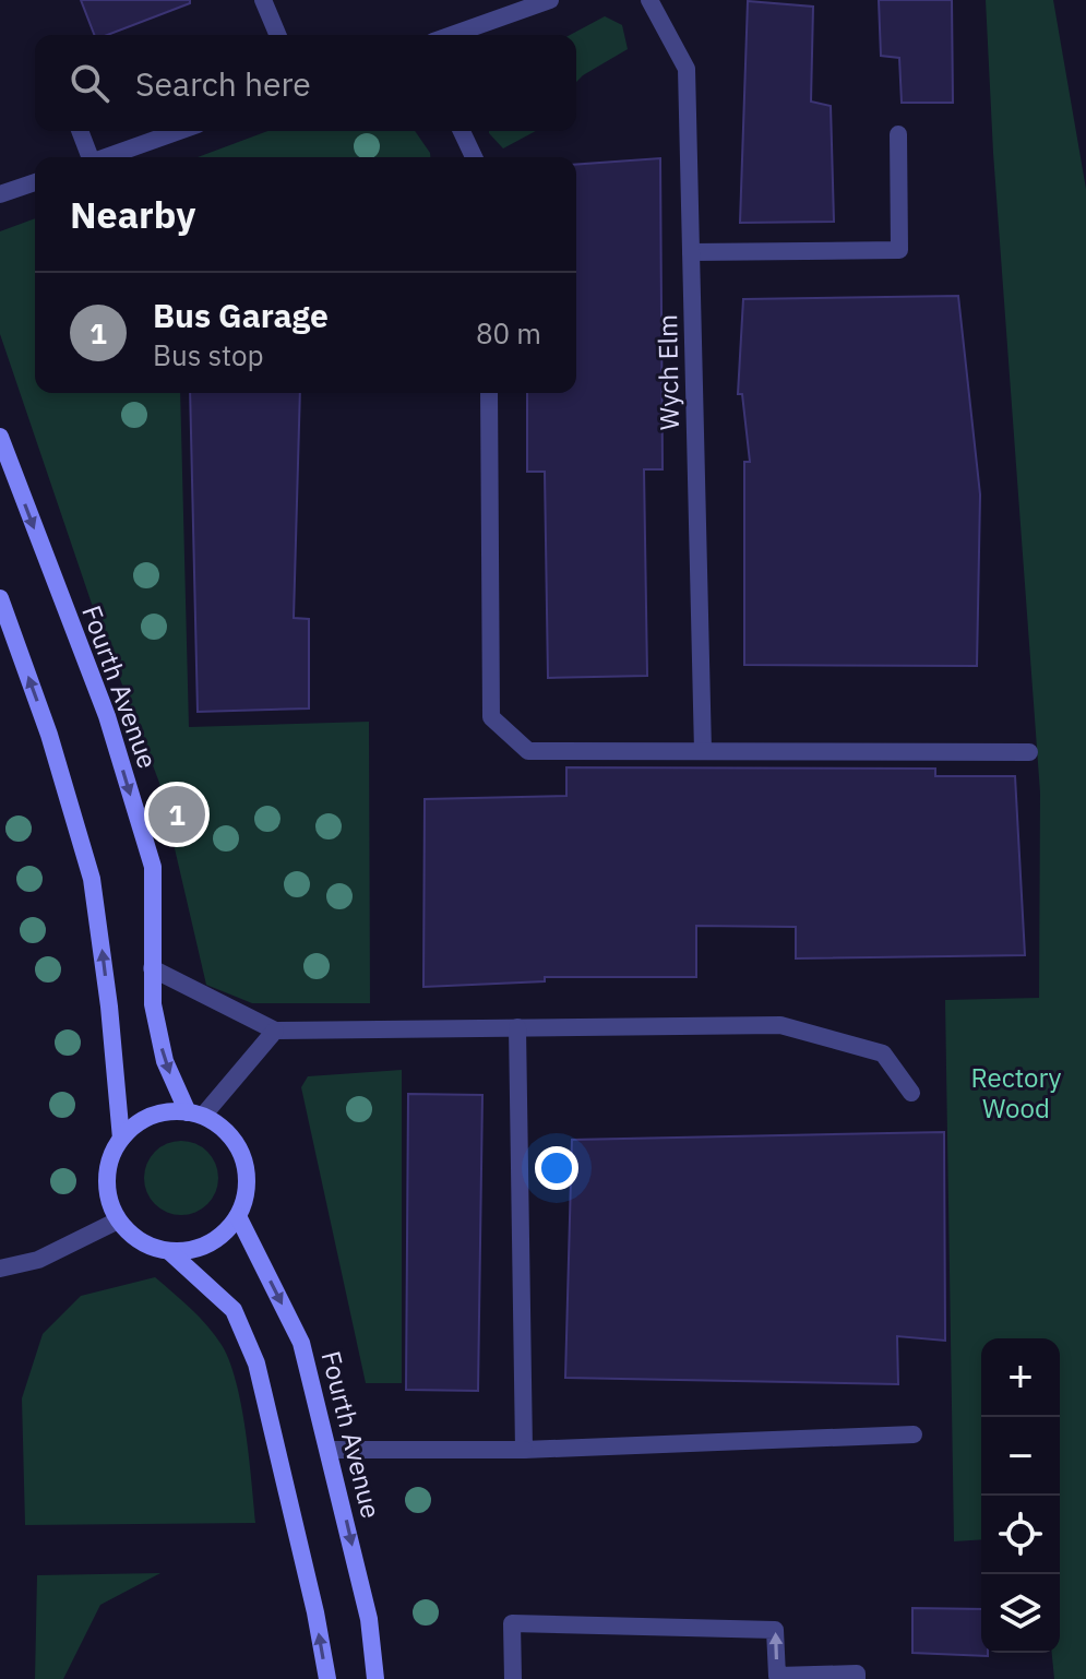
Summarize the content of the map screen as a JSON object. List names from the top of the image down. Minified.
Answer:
{"streets":{"street":["Wych Elm","Fourth Avenue"]},"parks":["Rectory Wood"],"page":{"search":"Search here","heading":"Nearby","list":[{"mark":"1","name":"Bus Garage","note":"Bus stop","value":"80 m"}],"pins":"1","map_buttons":["+","−"]}}
